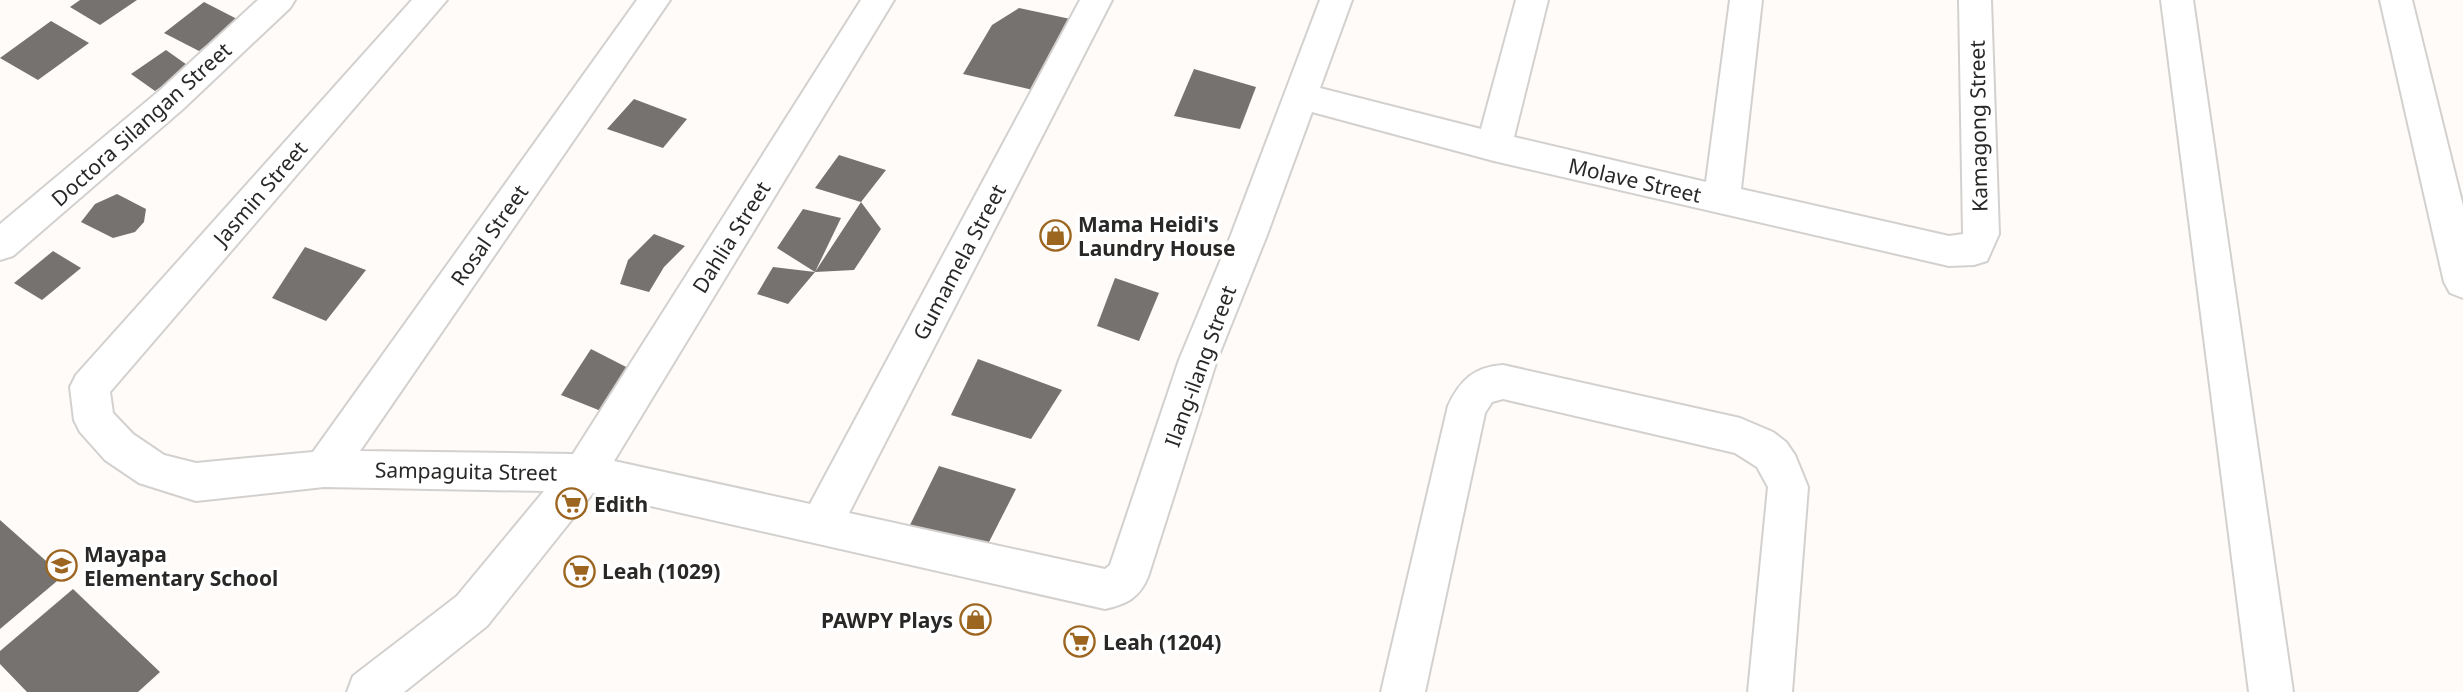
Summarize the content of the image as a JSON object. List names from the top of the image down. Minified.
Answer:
{"streets":{"street":["Doctora Silangan Street","Kamagong Street","Molave Street","Jasmin Street","Rosal Street","Dahlia Street","Gumamela Street","Ilang-ilang Street","Sampaguita Street"]},"crossings":[["Kamagong Street","Molave Street"],["Molave Street","Ilang-ilang Street"],["Jasmin Street","Sampaguita Street"],["Rosal Street","Sampaguita Street"],["Dahlia Street","Sampaguita Street"],["Gumamela Street","Sampaguita Street"],["Ilang-ilang Street","Sampaguita Street"]],"places":{"shop":["Mama Heidi's Laundry House","PAWPY Plays"],"supermarket":["Edith","Leah (1029)","Leah (1204)"],"school or university":["Mayapa Elementary School"]}}
